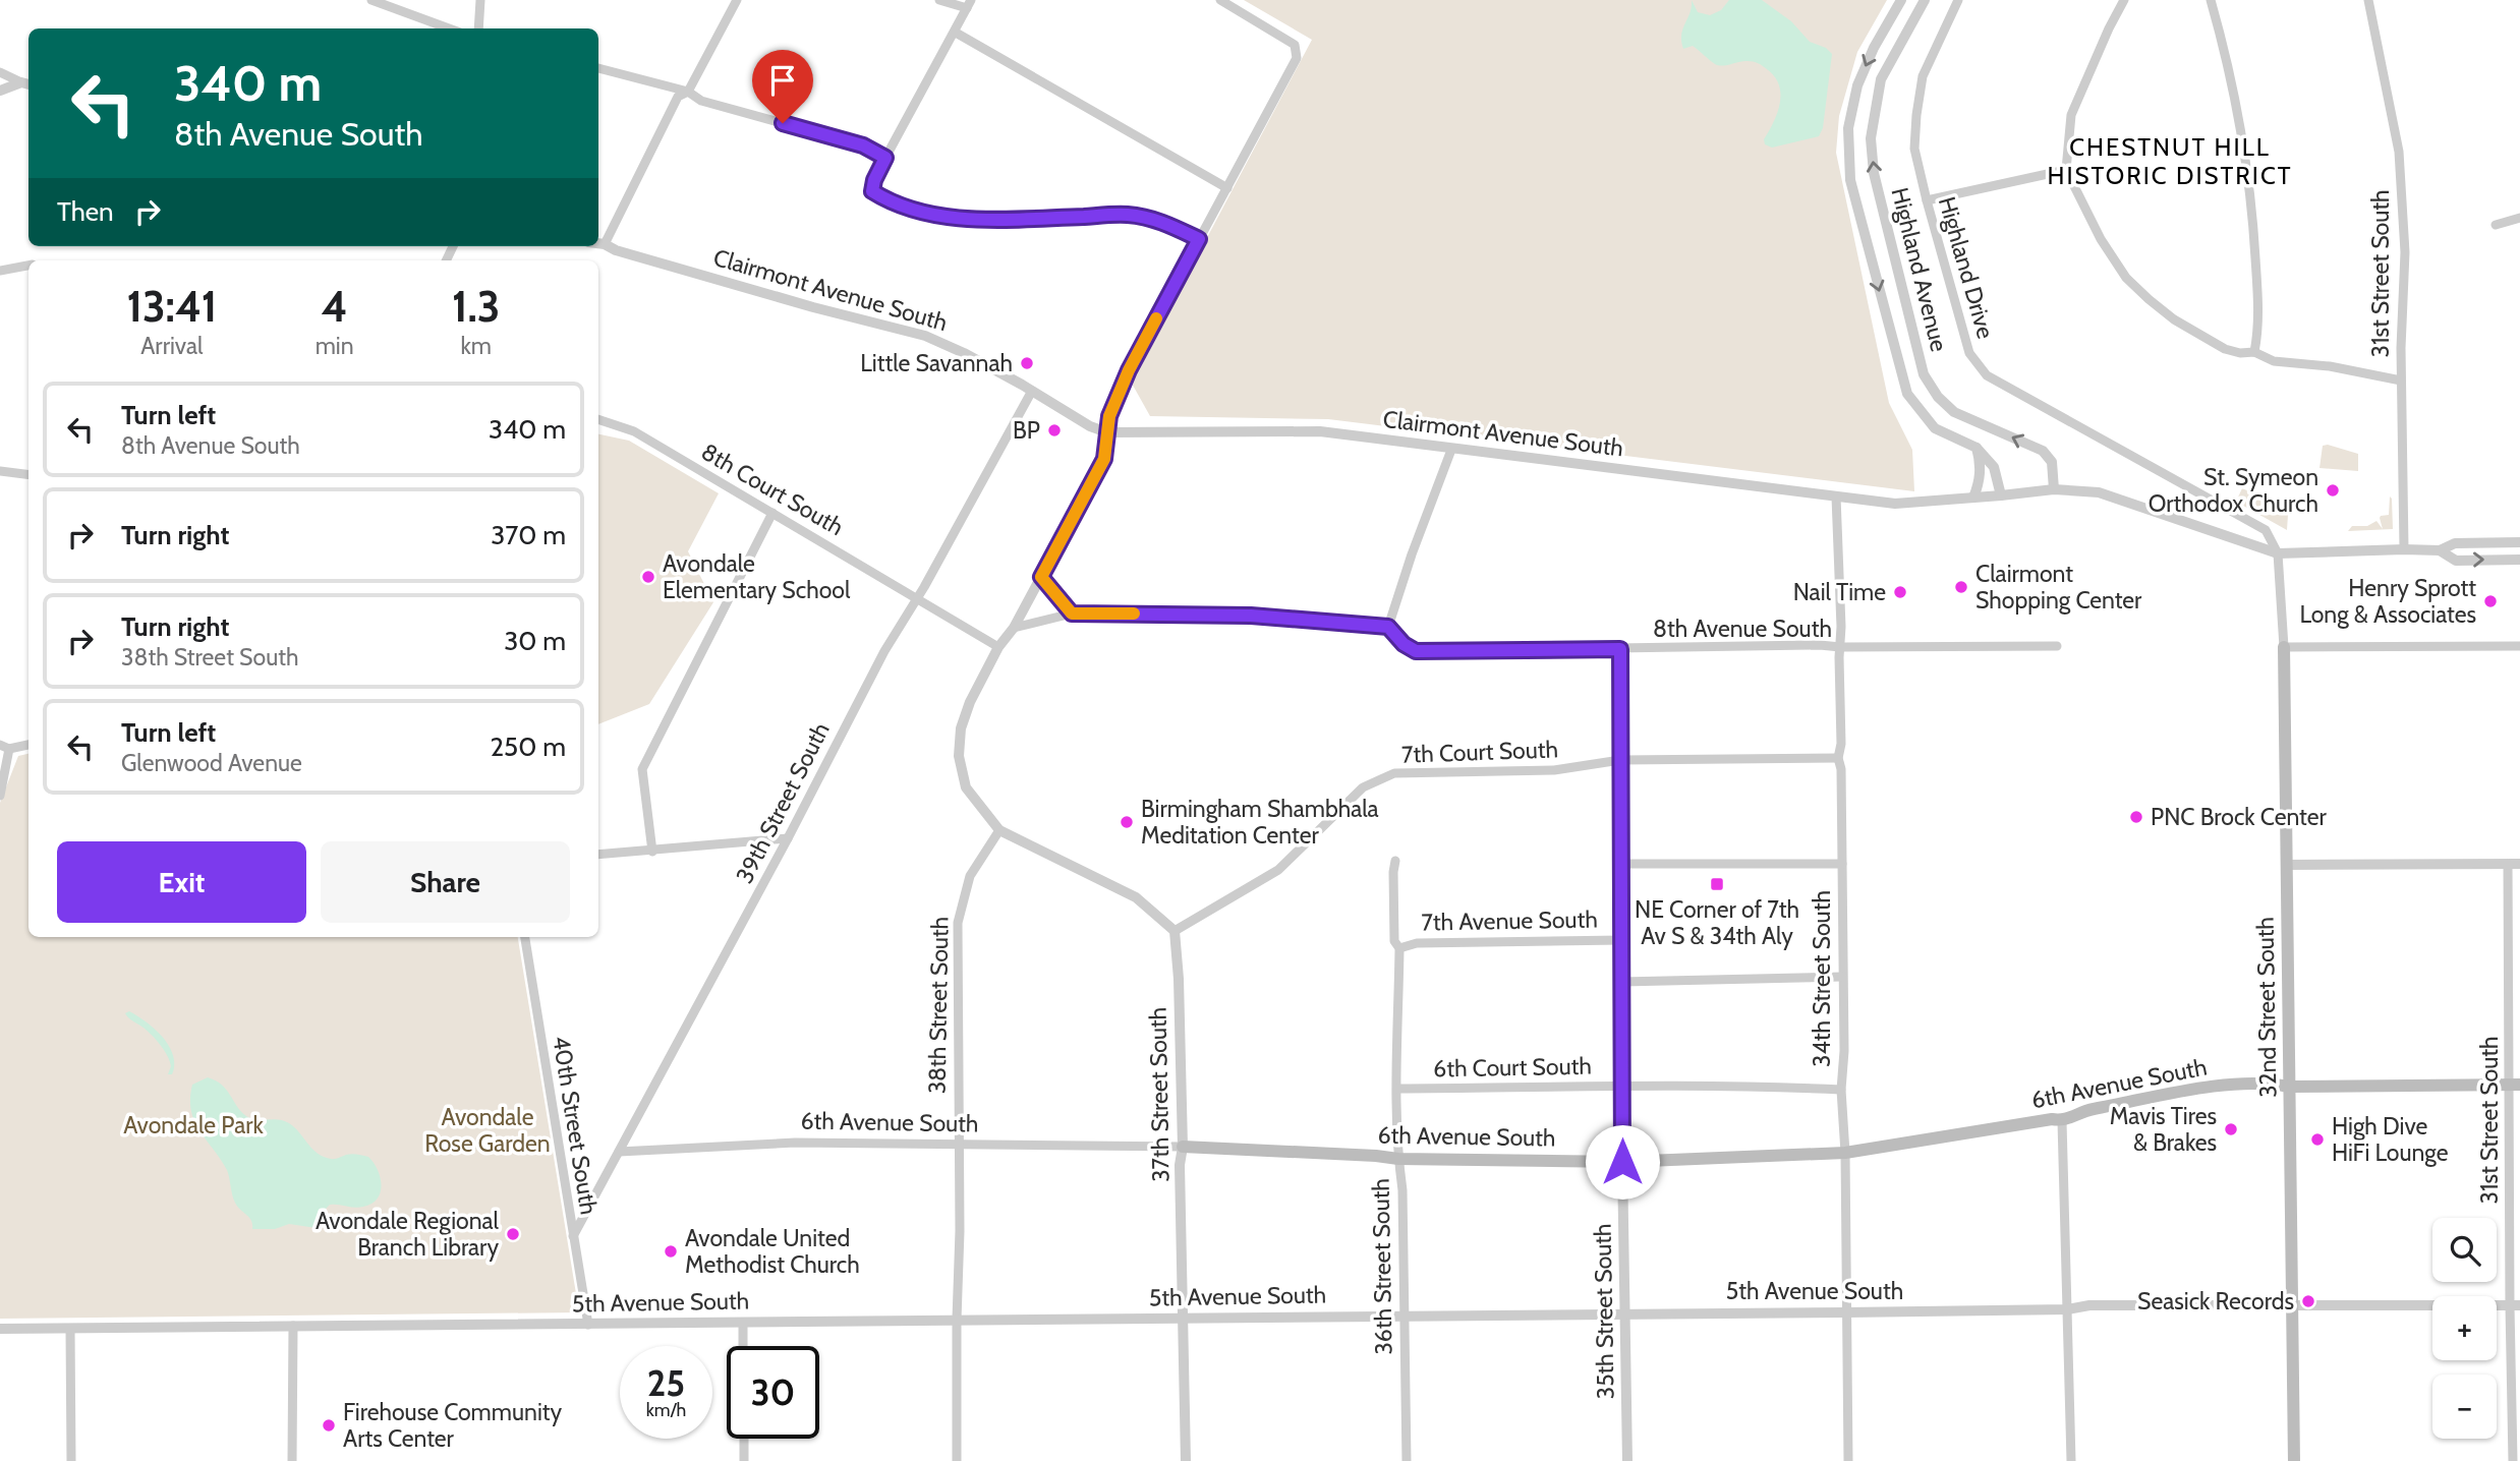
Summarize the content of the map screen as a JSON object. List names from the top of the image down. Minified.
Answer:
{"streets":{"main road":["32nd Street South","6th Avenue South"],"street":["Highland Drive","Highland Avenue","31st Street South","Clairmont Avenue South","8th Court South","8th Avenue South","7th Court South","39th Street South","7th Avenue South","34th Street South","38th Street South","6th Court South","37th Street South","40th Street South","36th Street South","5th Avenue South","35th Street South"]},"crossings":[["Highland Drive","Clairmont Avenue South"],["Highland Drive","32nd Street South"],["Highland Avenue","Clairmont Avenue South"],["31st Street South","Clairmont Avenue South"],["31st Street South","6th Avenue South"],["31st Street South","5th Avenue South"],["Clairmont Avenue South","39th Street South"],["Clairmont Avenue South","34th Street South"],["Clairmont Avenue South","32nd Street South"],["8th Court South","39th Street South"],["8th Avenue South","34th Street South"],["8th Avenue South","35th Street South"],["7th Court South","34th Street South"],["7th Court South","37th Street South"],["7th Court South","35th Street South"],["39th Street South","6th Avenue South"],["39th Street South","40th Street South"],["7th Avenue South","36th Street South"],["7th Avenue South","35th Street South"],["34th Street South","6th Court South"],["34th Street South","6th Avenue South"],["34th Street South","5th Avenue South"],["38th Street South","6th Avenue South"],["38th Street South","5th Avenue South"],["32nd Street South","6th Avenue South"],["32nd Street South","5th Avenue South"],["6th Court South","36th Street South"],["6th Court South","35th Street South"],["6th Avenue South","37th Street South"],["6th Avenue South","36th Street South"],["6th Avenue South","35th Street South"],["37th Street South","5th Avenue South"],["40th Street South","5th Avenue South"],["36th Street South","5th Avenue South"],["5th Avenue South","35th Street South"]],"districts":["CHESTNUT HILL HISTORIC DISTRICT"],"parks":["Avondale Rose Garden","Avondale Park"],"places":{"other":["Little Savannah","BP","St. Symeon Orthodox Church","Avondale Elementary School","Clairmont Shopping Center","Nail Time","Henry Sprott Long & Associates","PNC Brock Center","Birmingham Shambhala Meditation Center","Mavis Tires & Brakes","High Dive HiFi Lounge","Avondale Regional Branch Library","Avondale United Methodist Church","Seasick Records","Firehouse Community Arts Center"],"transit":["NE Corner of 7th Av S & 34th Aly"]},"page":{"turn":["340 m","8th Avenue South"],"then":"Then","eta":["13:41","Arrival","4","min","1.3","km"],"list":[{"name":"Turn left","note":"8th Avenue South","value":"340 m"},{"name":"Turn right","value":"370 m"},{"name":"Turn right","note":"38th Street South","value":"30 m"},{"name":"Turn left","note":"Glenwood Avenue","value":"250 m"}],"buttons":["Exit","Share"],"map_buttons":["+","−"],"speed":"25 km/h","limit":"30"}}
